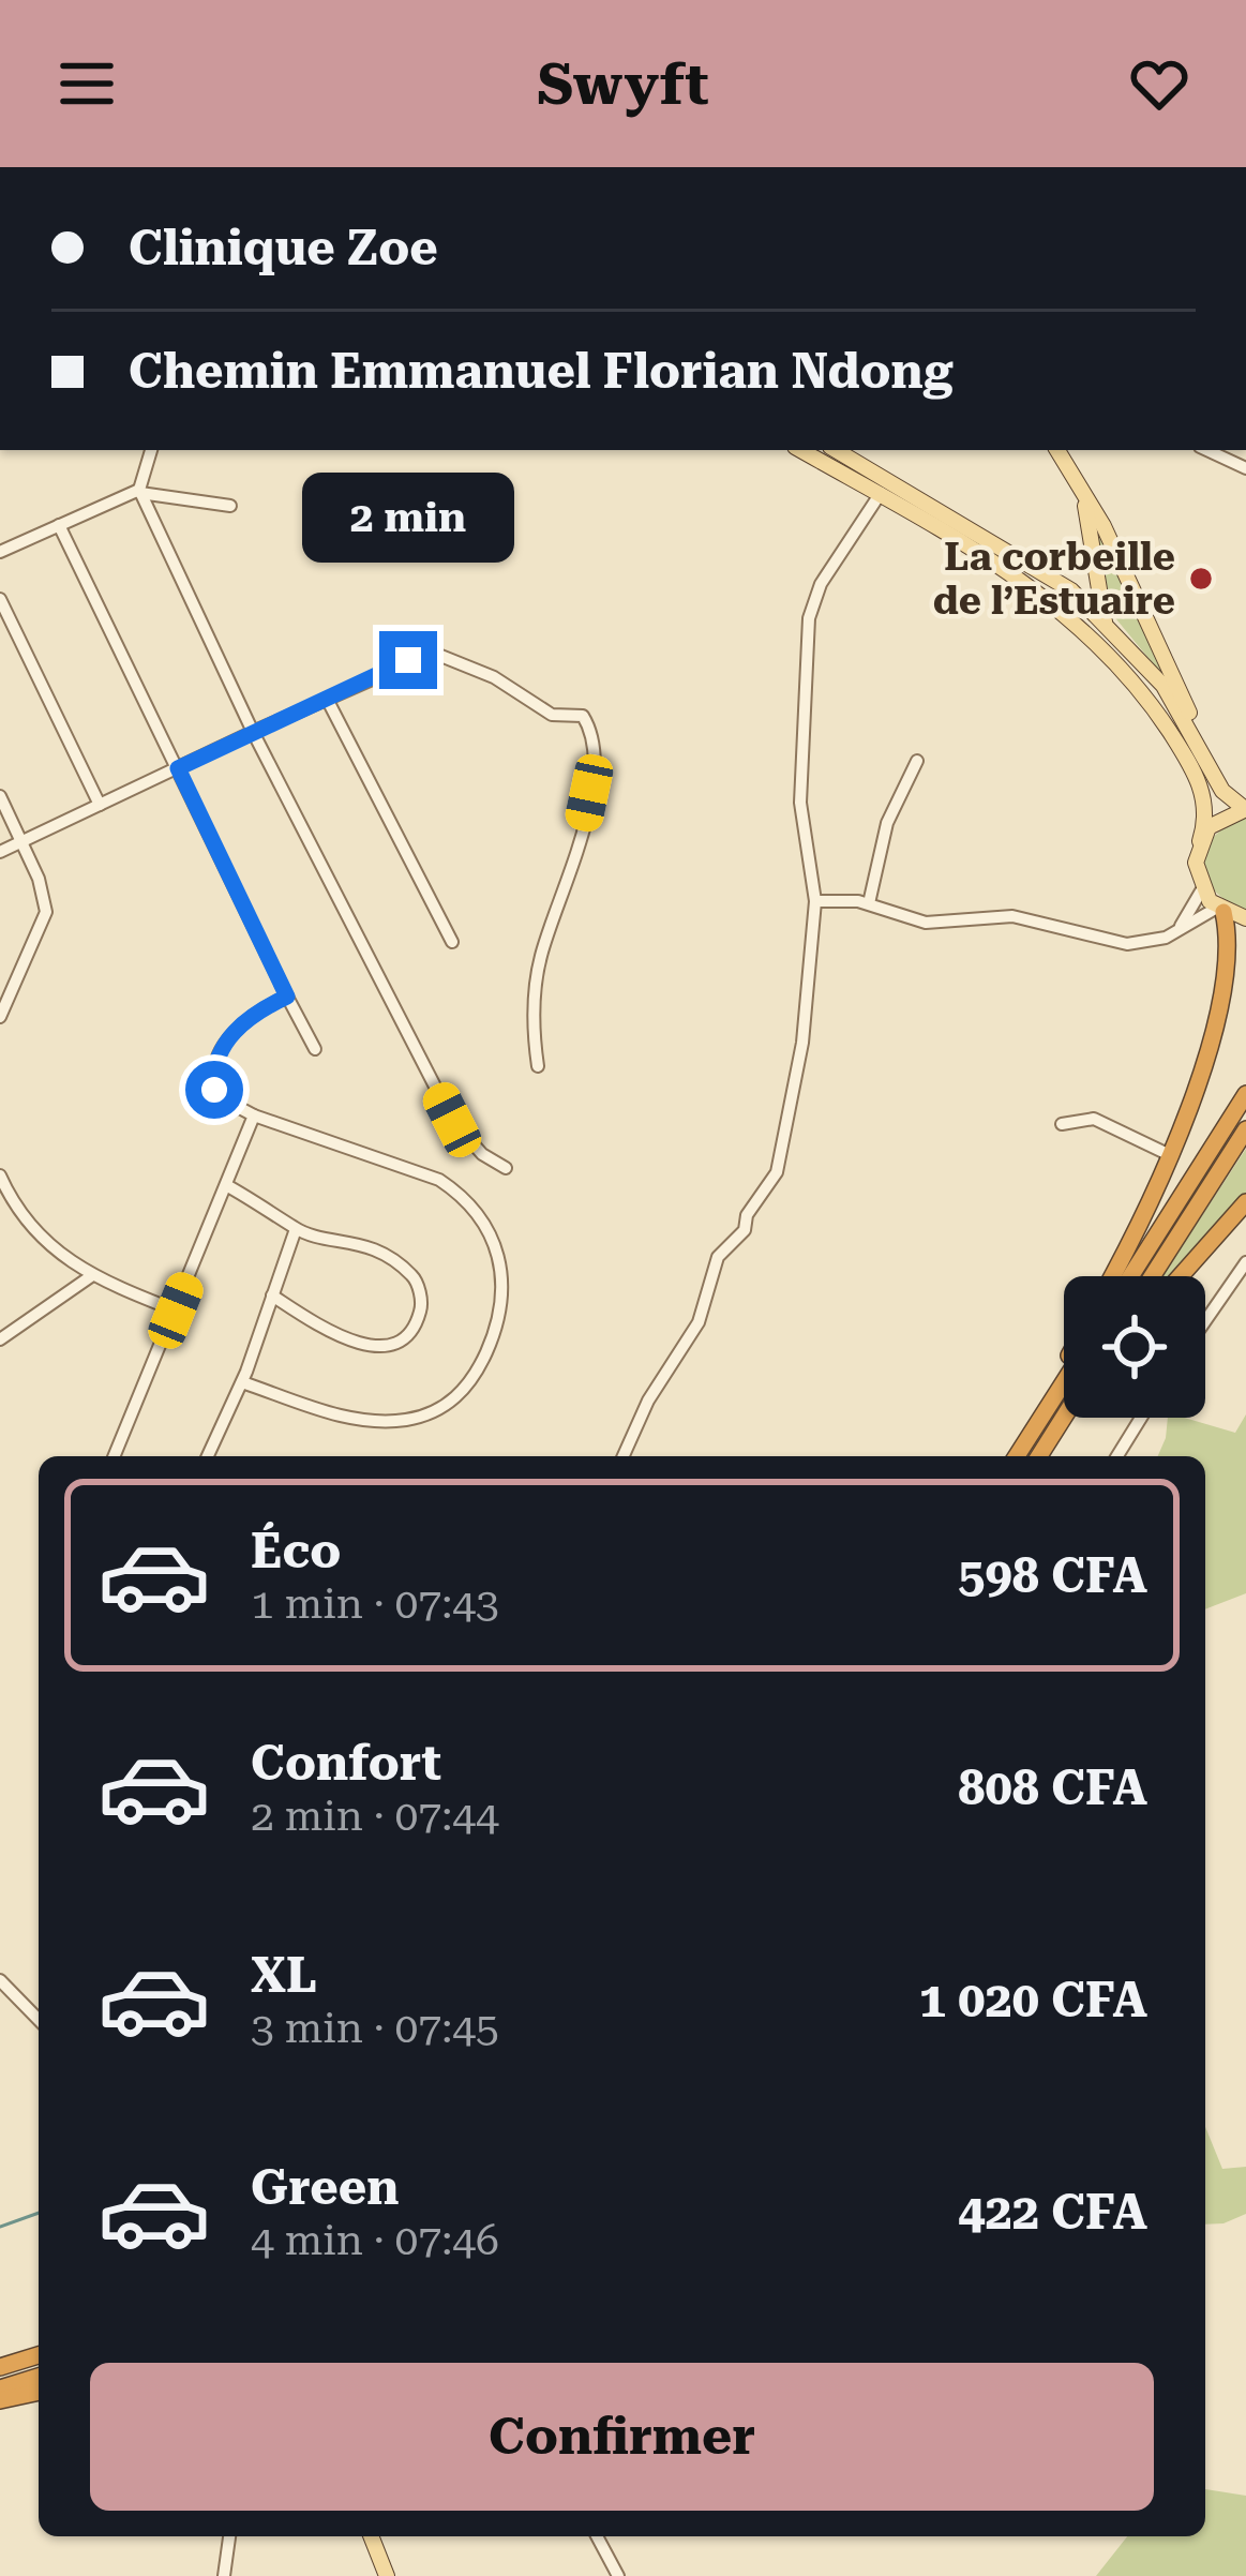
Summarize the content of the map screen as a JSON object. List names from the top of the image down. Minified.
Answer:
{"places":["La corbeille de l’Estuaire"],"page":{"header":"Swyft","banner":["Clinique Zoe","Chemin Emmanuel Florian Ndong"],"bubble":"2 min","list":[{"name":"Éco","note":"1 min · 07:43","value":"598 CFA"},{"name":"Confort","note":"2 min · 07:44","value":"808 CFA"},{"name":"XL","note":"3 min · 07:45","value":"1 020 CFA"},{"name":"Green","note":"4 min · 07:46","value":"422 CFA"}],"buttons":"Confirmer"}}
